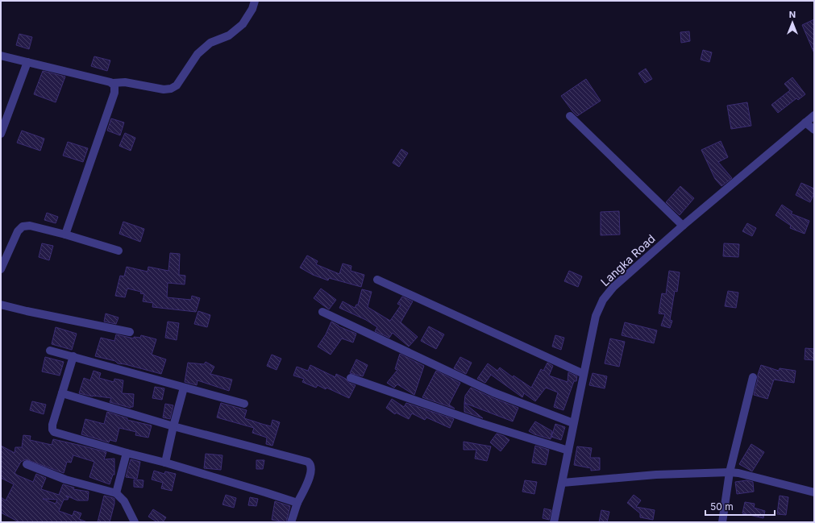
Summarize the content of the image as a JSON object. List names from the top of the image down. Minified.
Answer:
{"streets":{"street":["Langka Road"]},"scale_bar":"50 m","north":"top"}
